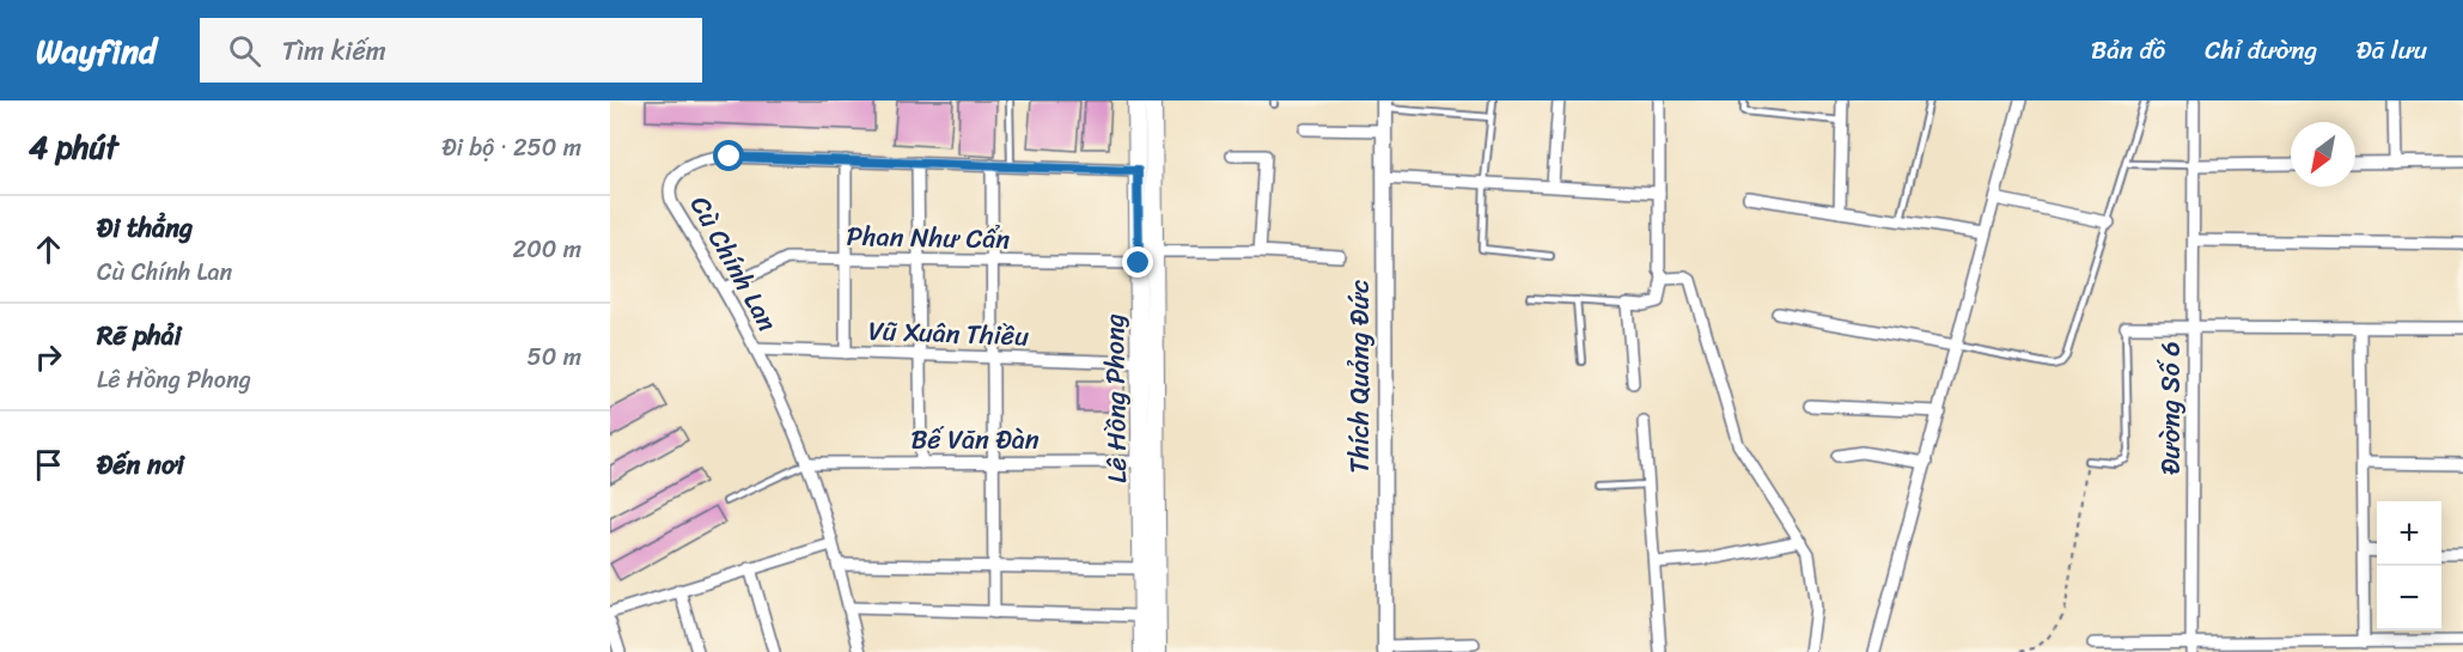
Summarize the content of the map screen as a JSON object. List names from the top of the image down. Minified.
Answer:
{"streets":{"main road":["Lê Hồng Phong"],"street":["Phan Như Cẩn","Cù Chính Lan","Vũ Xuân Thiều","Thích Quảng Đức","Đường Số 6","Bế Văn Đàn"]},"crossings":[["Phan Như Cẩn","Cù Chính Lan"],["Phan Như Cẩn","Lê Hồng Phong"],["Cù Chính Lan","Vũ Xuân Thiều"],["Cù Chính Lan","Lê Hồng Phong"],["Cù Chính Lan","Bế Văn Đàn"],["Vũ Xuân Thiều","Lê Hồng Phong"],["Lê Hồng Phong","Bế Văn Đàn"]],"north":"bottom left","page":{"header":"Wayfind","search":"Tìm kiếm","nav":["Bản đồ","Chỉ đường","Đã lưu"],"heading":["4 phút","Đi bộ · 250 m"],"list":[["Đi thẳng","Cù Chính Lan","200 m"],["Rẽ phải","Lê Hồng Phong","50 m"],"Đến nơi"],"map_buttons":["+","−"]}}
